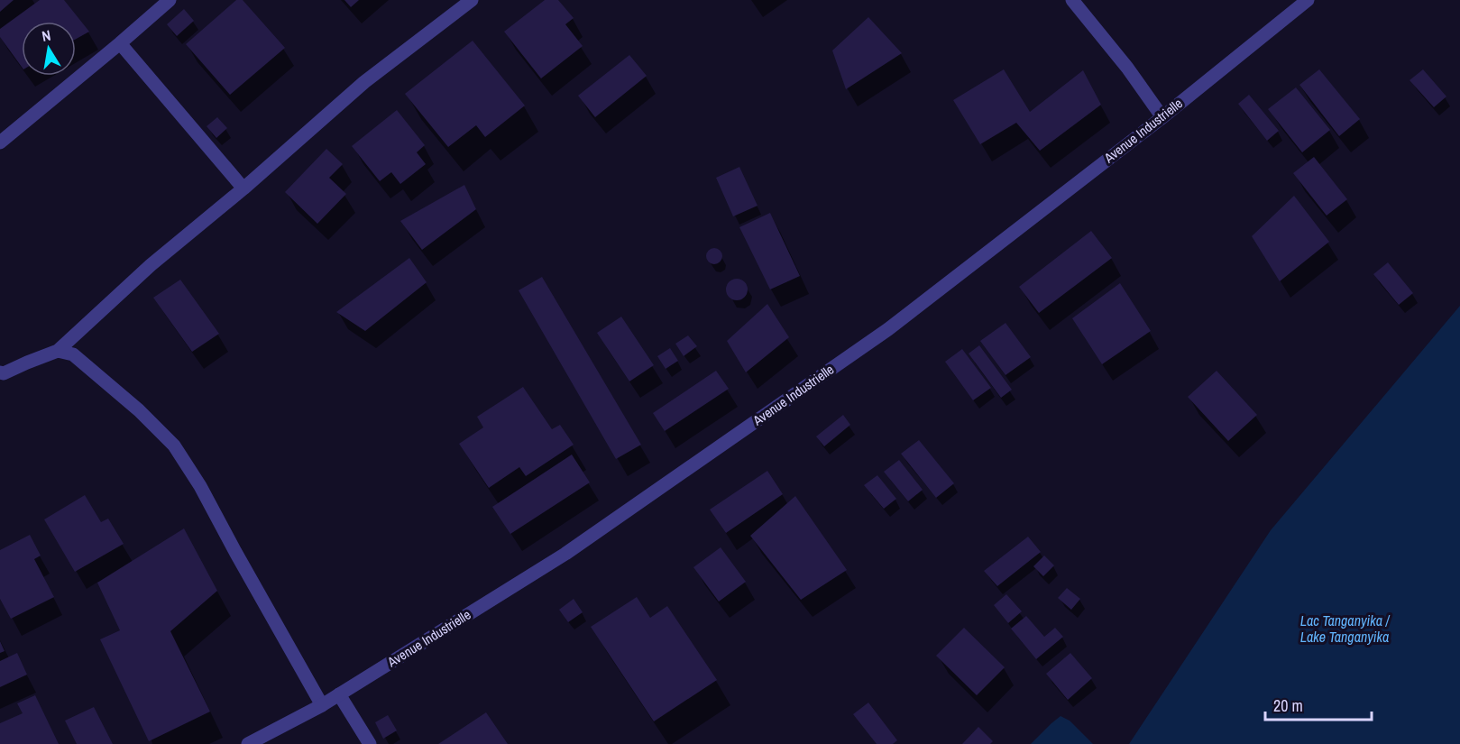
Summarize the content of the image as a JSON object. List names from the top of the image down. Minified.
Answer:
{"streets":{"street":["Avenue Industrielle"]},"water":["Lac Tanganyika / Lake Tanganyika"],"scale_bar":"20 m","north":"top"}
